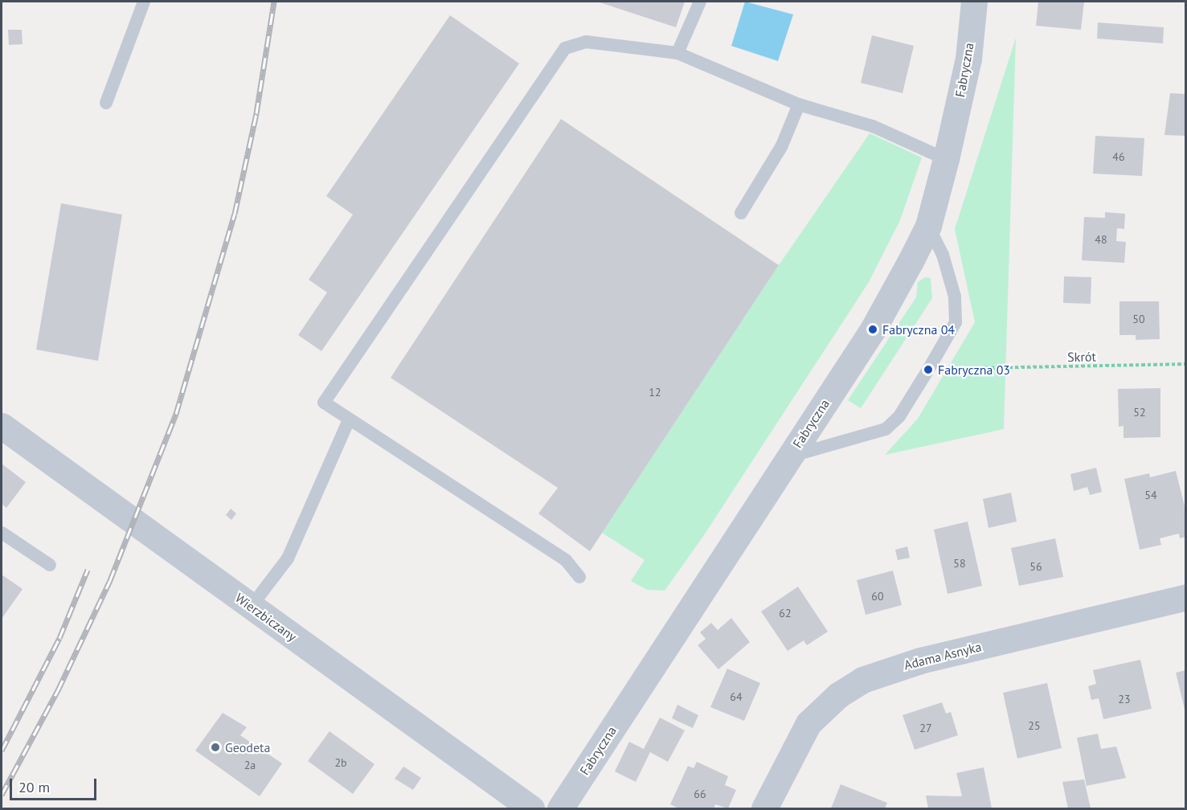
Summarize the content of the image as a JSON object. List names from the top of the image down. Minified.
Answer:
{"streets":{"street":["Fabryczna","Wierzbiczany","Adama Asnyka"],"path":["Skrót"]},"places":["Fabryczna 04","Fabryczna 03","Geodeta"],"house_numbers":["46","48","50","12","52","54","58","56","60","62","64","23","25","27","2b","2a","66"],"scale_bar":"20 m"}
